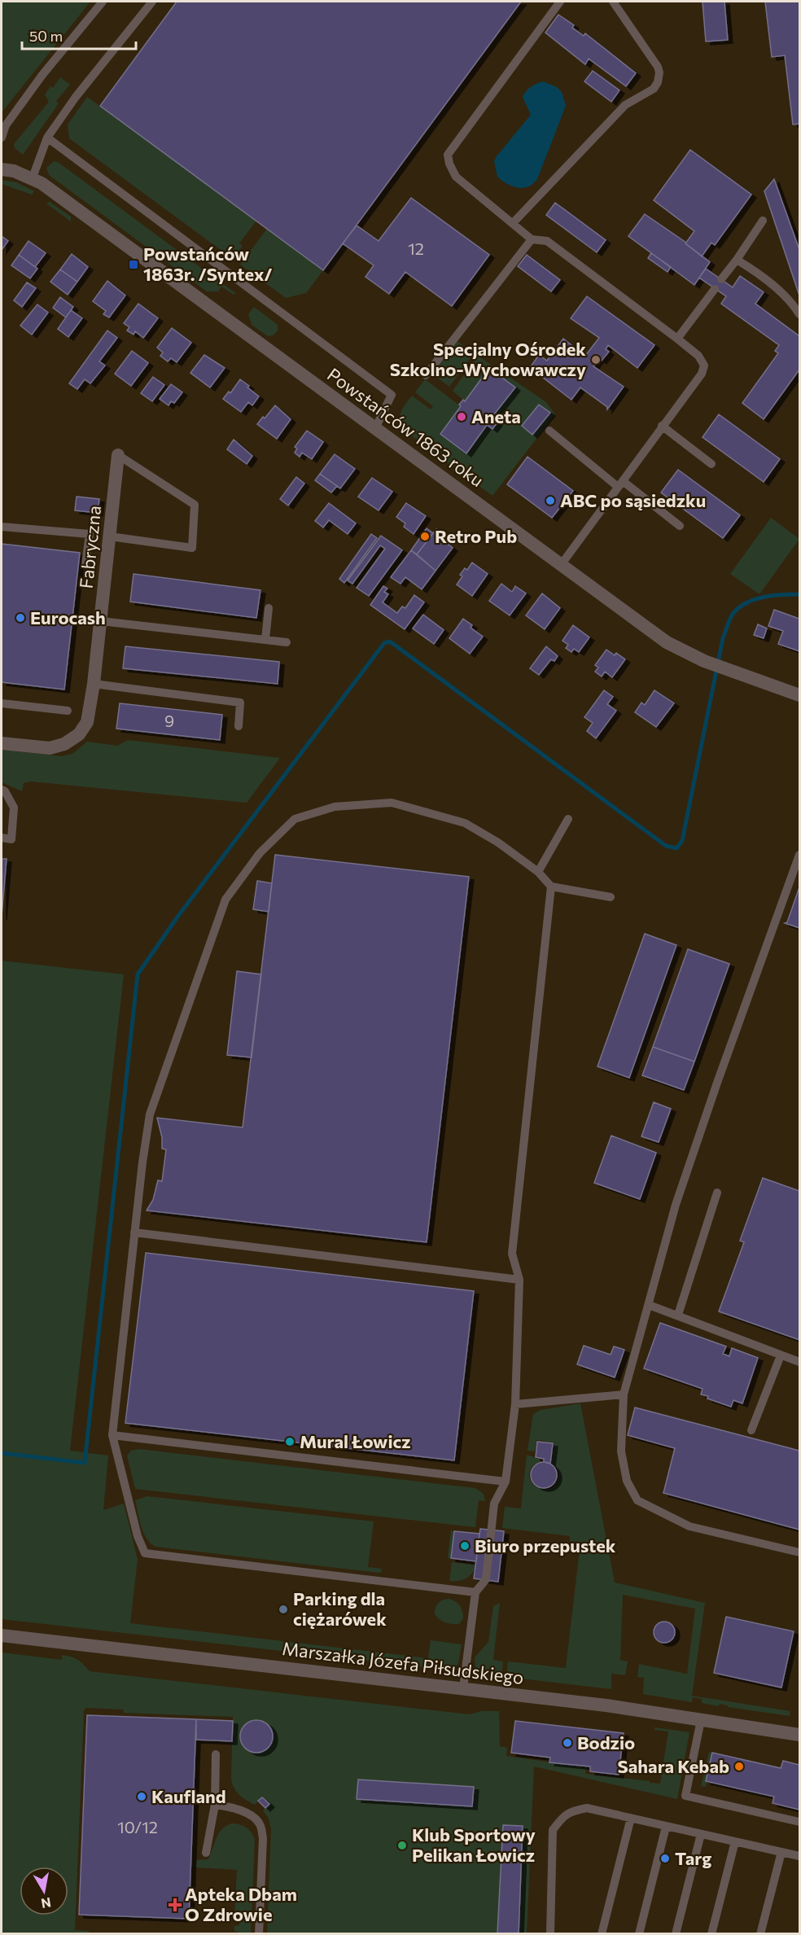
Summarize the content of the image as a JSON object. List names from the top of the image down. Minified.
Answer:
{"streets":{"street":["Powstańców 1863 roku","Fabryczna","Marszałka Józefa Piłsudskiego"]},"places":{"transit":["Powstańców 1863r. /Syntex/"],"other":["Specjalny Ośrodek Szkolno-Wychowawczy","Aneta","ABC po sąsiedzku","Retro Pub","Eurocash","Mural Łowicz","Biuro przepustek","Parking dla ciężarówek","Bodzio","Sahara Kebab","Kaufland","Klub Sportowy Pelikan Łowicz","Targ"],"health":["Apteka Dbam O Zdrowie"]},"house_numbers":["12","9","10/12"],"scale_bar":"50 m","north":"bottom"}
